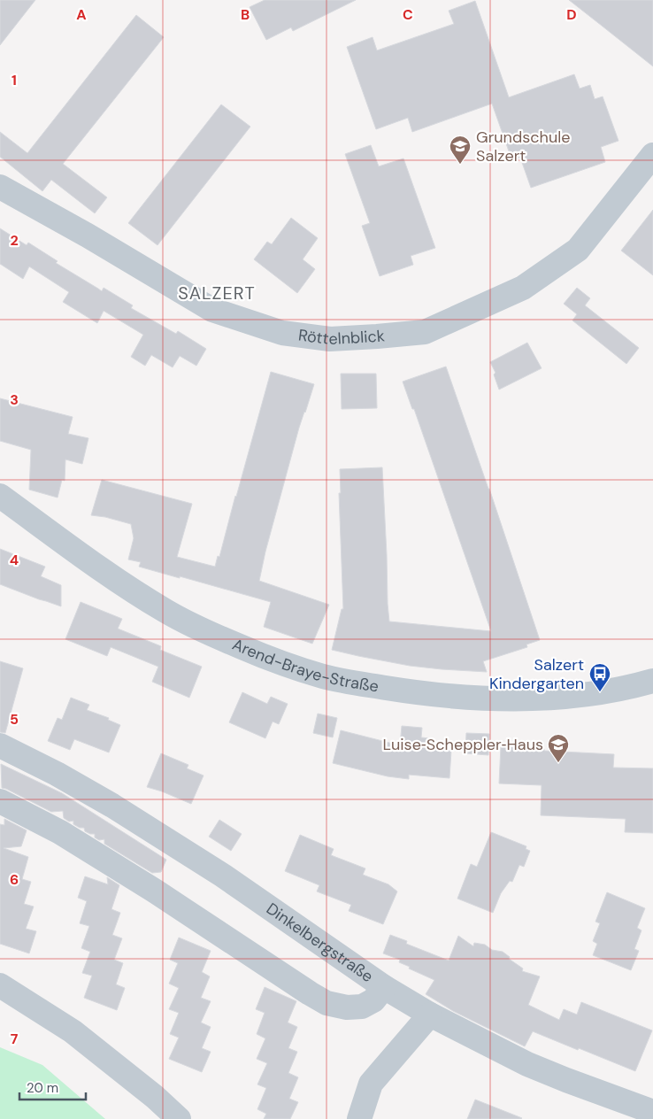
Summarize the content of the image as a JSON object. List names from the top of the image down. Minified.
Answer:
{"streets":{"street":["Röttelnblick","Arend-Braye-Straße","Dinkelbergstraße"]},"districts":["SALZERT"],"places":{"school or university":["Grundschule Salzert","Luise‑Scheppler‑Haus"],"bus stop":["Salzert Kindergarten"]},"scale_bar":"20 m","grid":{"columns":["A","B","C","D"],"rows":["1","2","3","4","5","6","7"]}}
